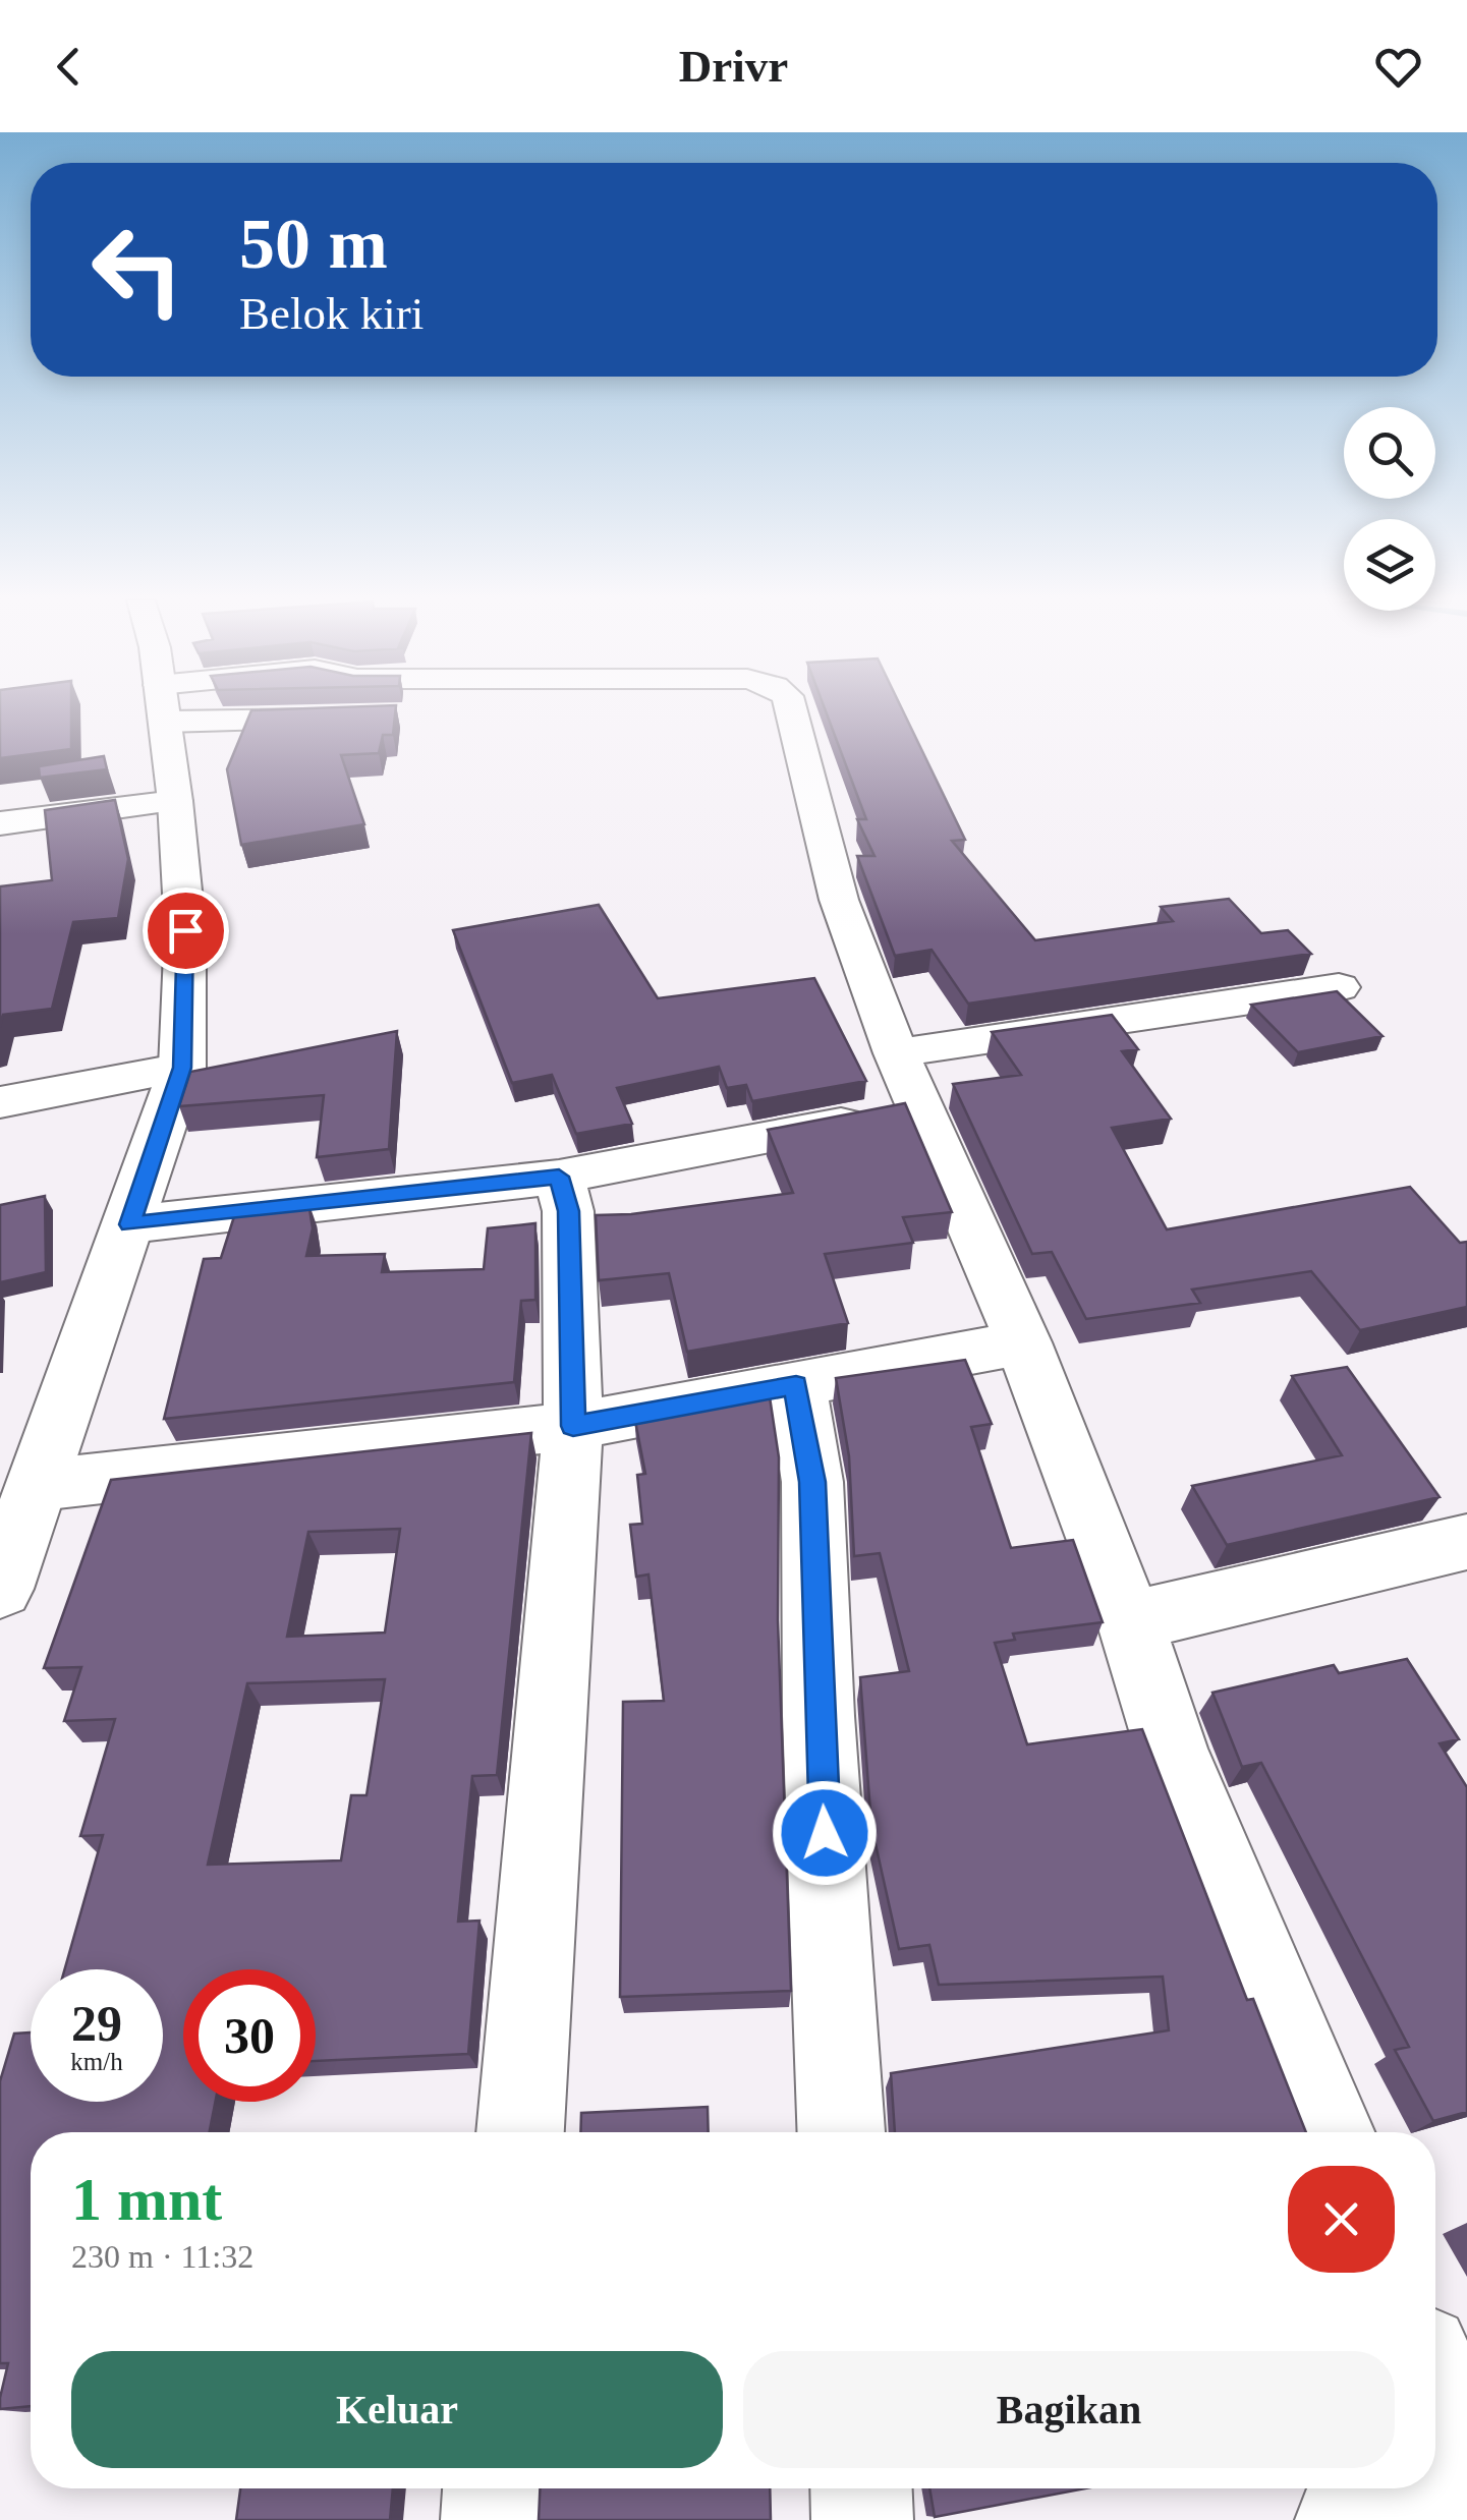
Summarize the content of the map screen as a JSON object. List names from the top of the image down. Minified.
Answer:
{"page":{"header":"Drivr","turn":["50 m","Belok kiri"],"speed":"29 km/h","limit":"30","heading":["1 mnt","230 m · 11:32"],"buttons":["Keluar","Bagikan"]}}
